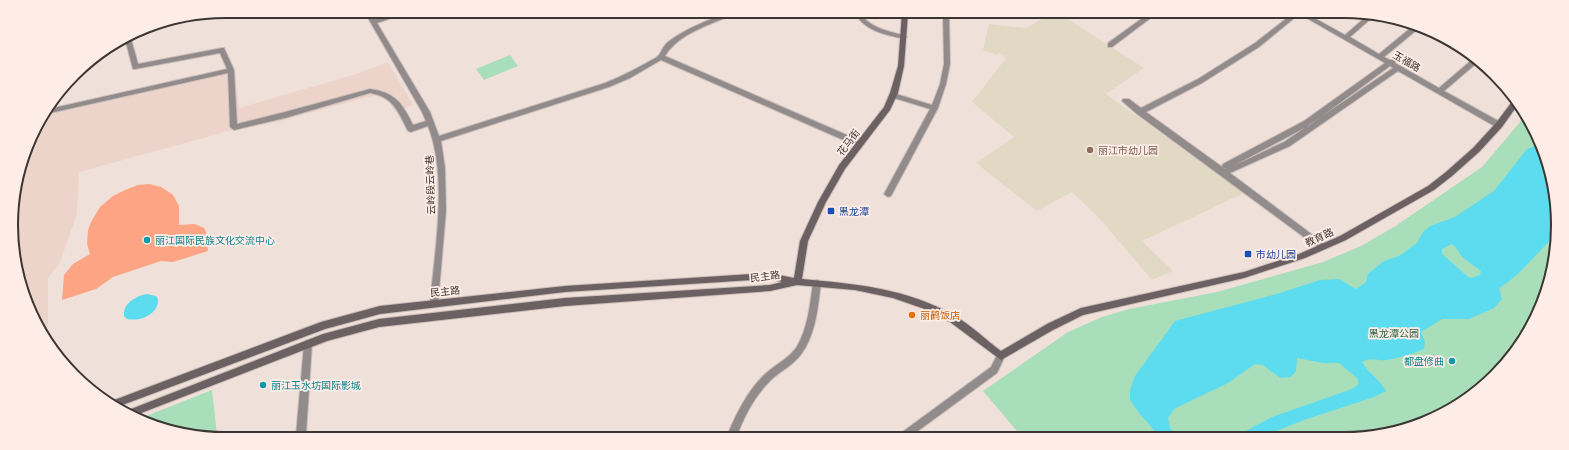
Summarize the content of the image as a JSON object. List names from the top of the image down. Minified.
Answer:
{"streets":{"main road":["花马街","教育路","民主路"],"street":["玉福路","云岭段云岭巷"]},"crossings":[["玉福路","教育路"],["花马街","民主路"],["云岭段云岭巷","民主路"],["教育路","民主路"]],"parks":["黑龙潭公园"],"places":{"other":["丽江市幼儿园","丽江国际民族文化交流中心","丽鹤饭店","都盘修曲","丽江玉水坊国际影城"],"transit":["黑龙潭","市幼儿园"]}}
